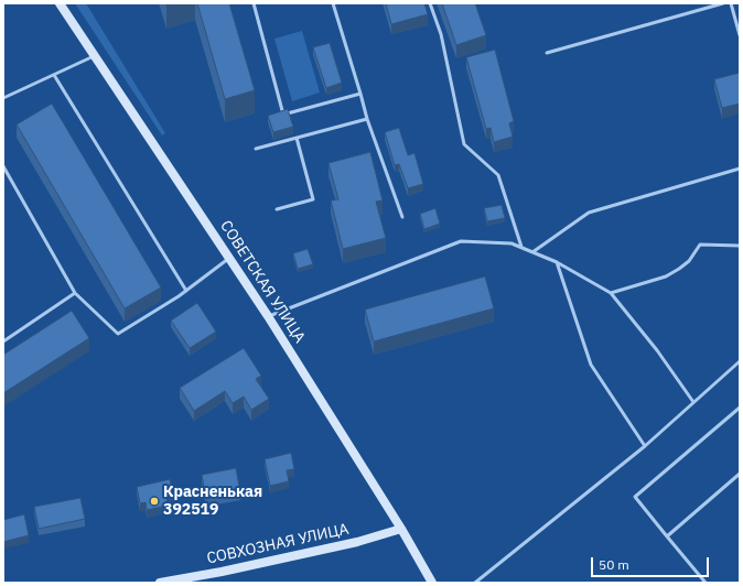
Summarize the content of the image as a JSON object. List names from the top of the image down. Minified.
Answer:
{"streets":{"main road":["СОВЕТСКАЯ УЛИЦА","СОВХОЗНАЯ УЛИЦА"]},"crossings":[["СОВЕТСКАЯ УЛИЦА","СОВХОЗНАЯ УЛИЦА"]],"places":["Красненькая 392519"],"scale_bar":"50 m"}
